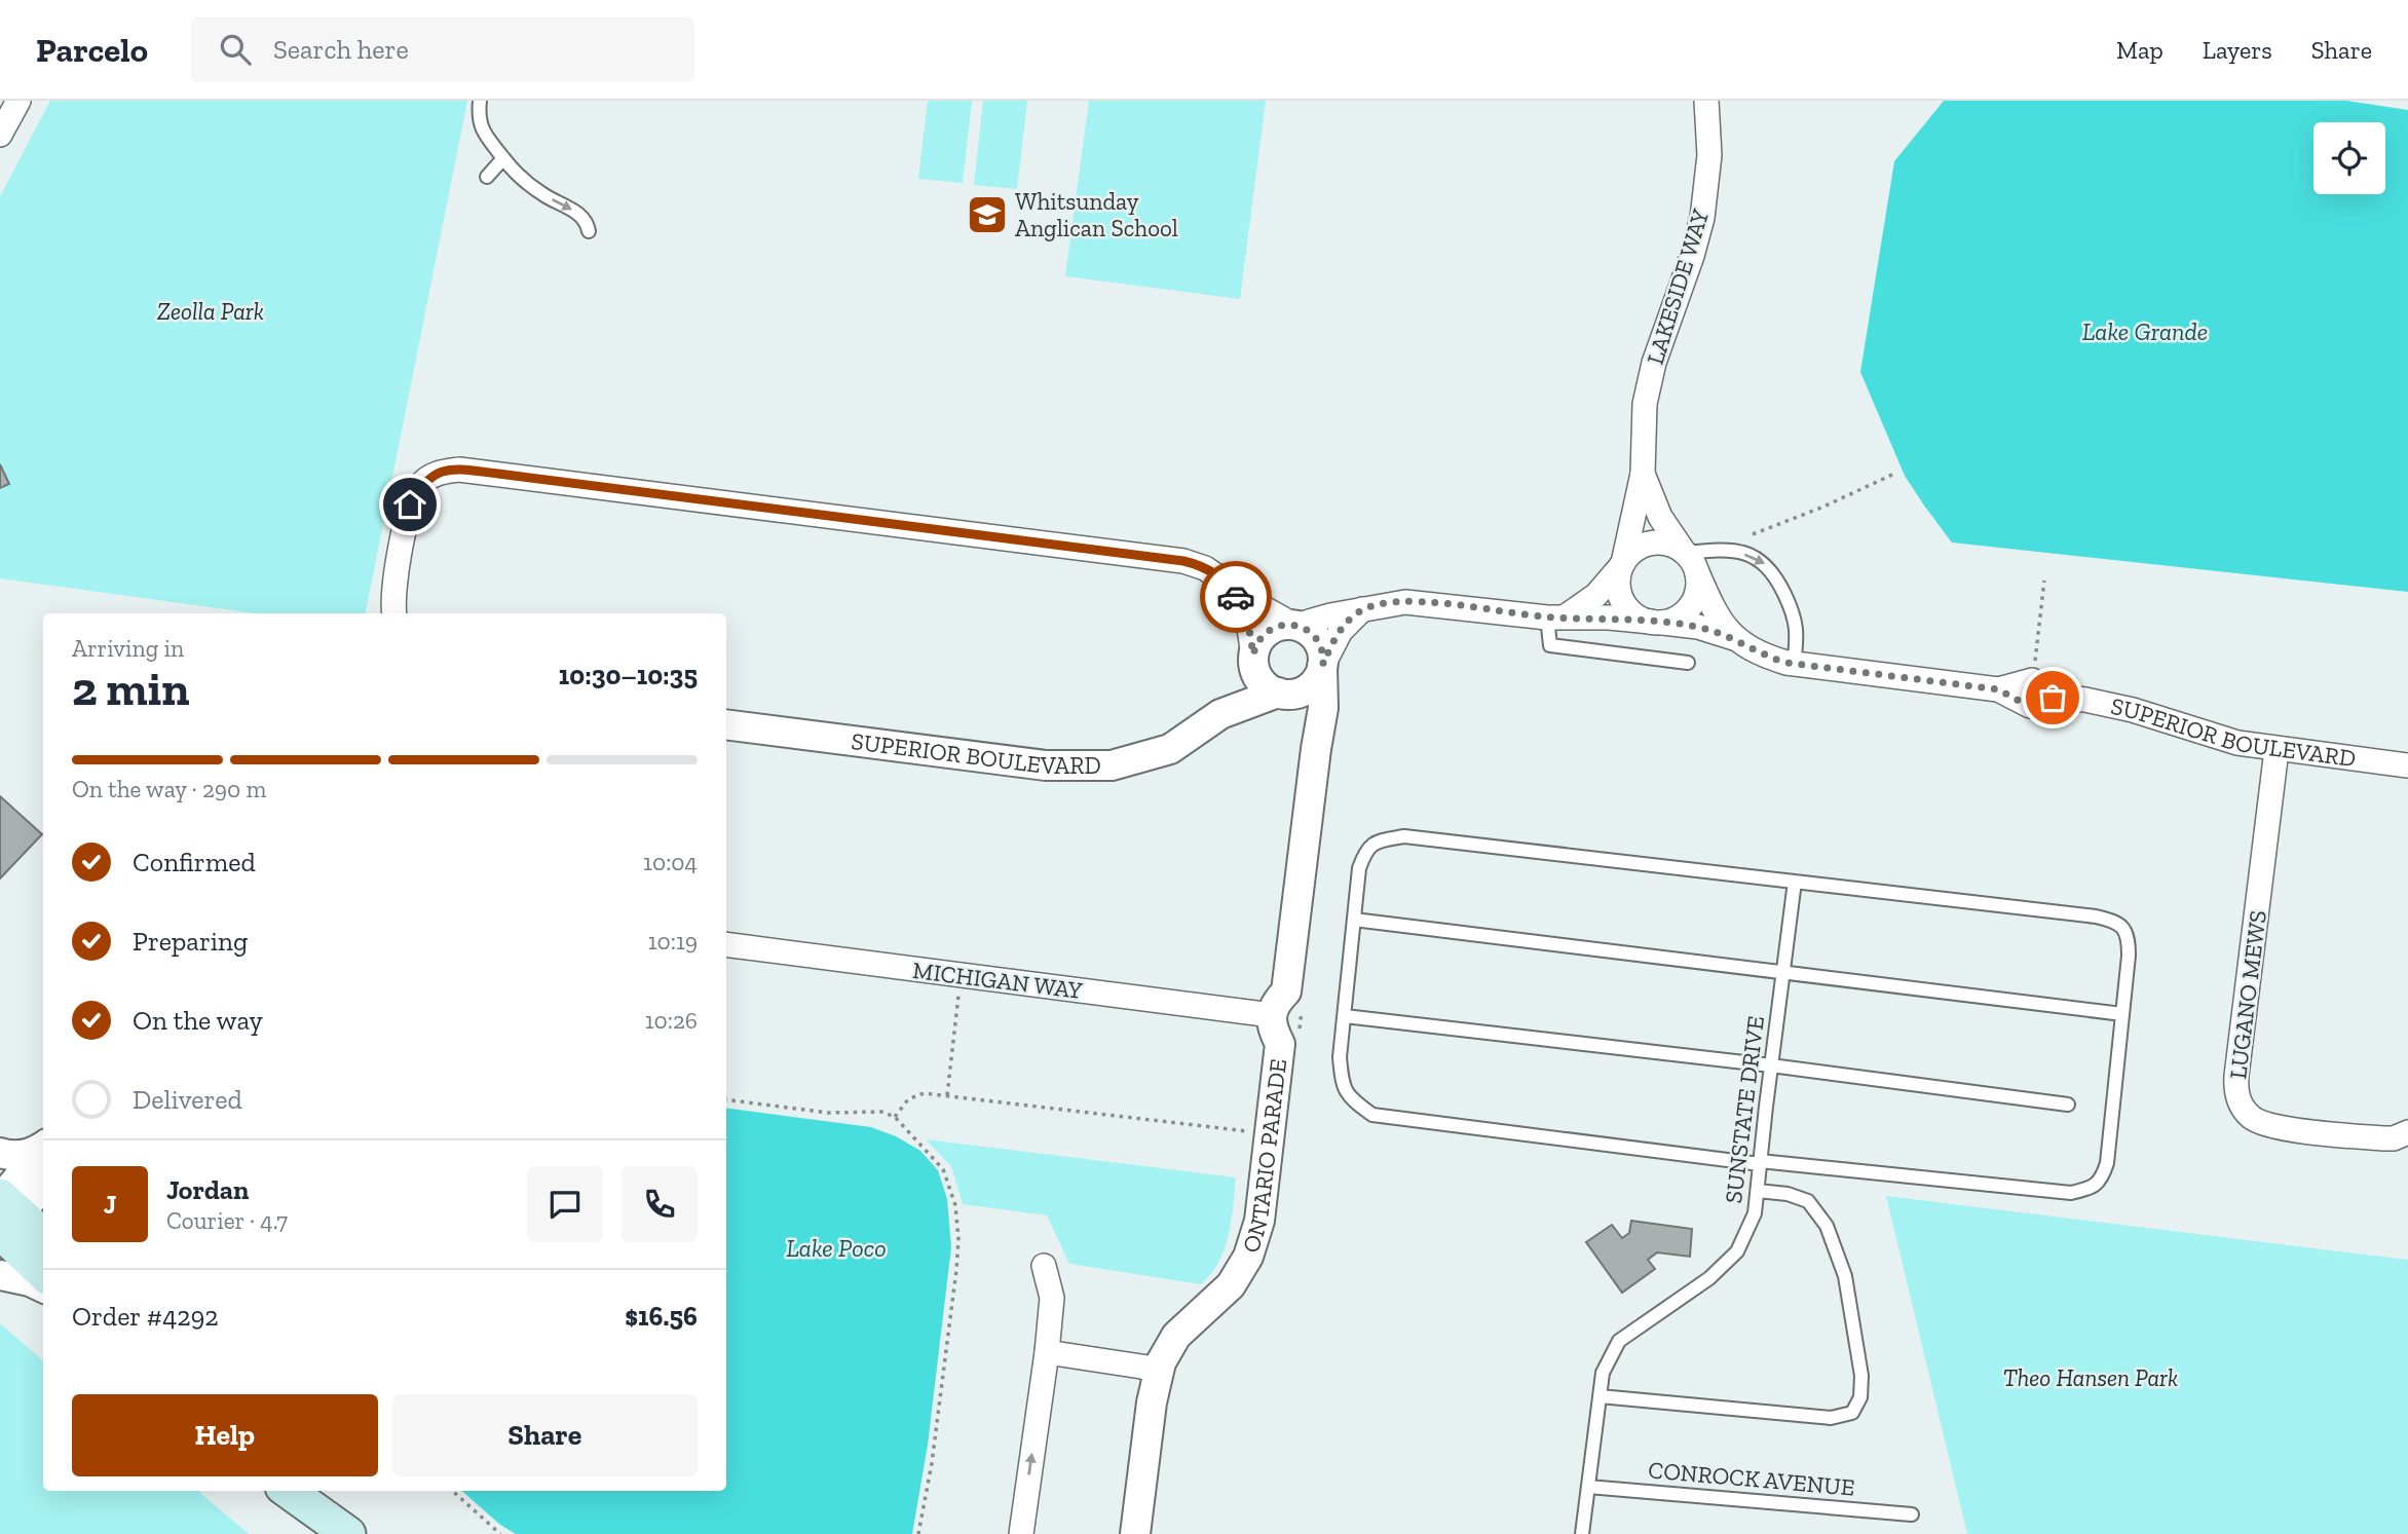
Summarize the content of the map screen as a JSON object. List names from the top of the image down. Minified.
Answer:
{"streets":{"street":["LAKESIDE WAY","SUPERIOR BOULEVARD","MICHIGAN WAY","LUGANO MEWS","ONTARIO PARADE"],"lane":["SUNSTATE DRIVE","CONROCK AVENUE"]},"crossings":[["LAKESIDE WAY","SUPERIOR BOULEVARD"],["SUPERIOR BOULEVARD","LUGANO MEWS"],["MICHIGAN WAY","ONTARIO PARADE"],["SUNSTATE DRIVE","CONROCK AVENUE"]],"water":["Lake Grande","Lake Poco"],"parks":["Zeolla Park","Theo Hansen Park"],"places":{"school or university":["Whitsunday Anglican School"]},"page":{"header":"Parcelo","search":"Search here","nav":["Map","Layers","Share"],"heading":["2 min","Arriving in","10:30–10:35"],"panel":["Jordan","Courier · 4.7","Order #4292","$16.56"],"bar":"On the way · 290 m","list":[["Confirmed","10:04"],["Preparing","10:19"],["On the way","10:26"],"Delivered"],"round":"J","buttons":["Help","Share"]}}
